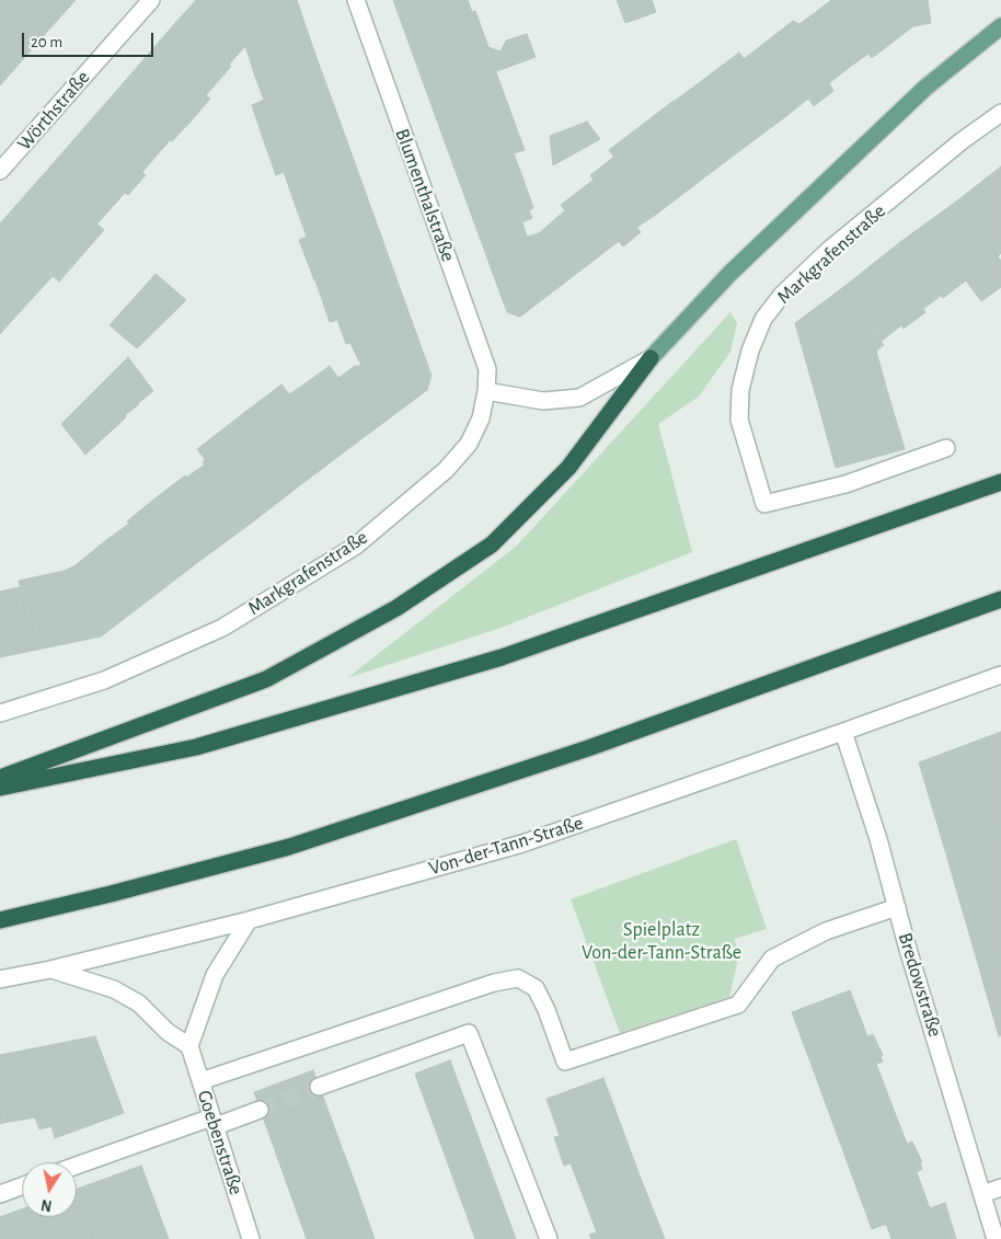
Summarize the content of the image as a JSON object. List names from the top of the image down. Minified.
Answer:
{"streets":{"street":["Wörthstraße","Blumenthalstraße","Markgrafenstraße","Von-der-Tann-Straße","Bredowstraße","Goebenstraße"]},"crossings":[["Blumenthalstraße","Markgrafenstraße"],["Von-der-Tann-Straße","Bredowstraße"]],"parks":["Spielplatz Von-der-Tann-Straße"],"scale_bar":"20 m","north":"bottom"}
